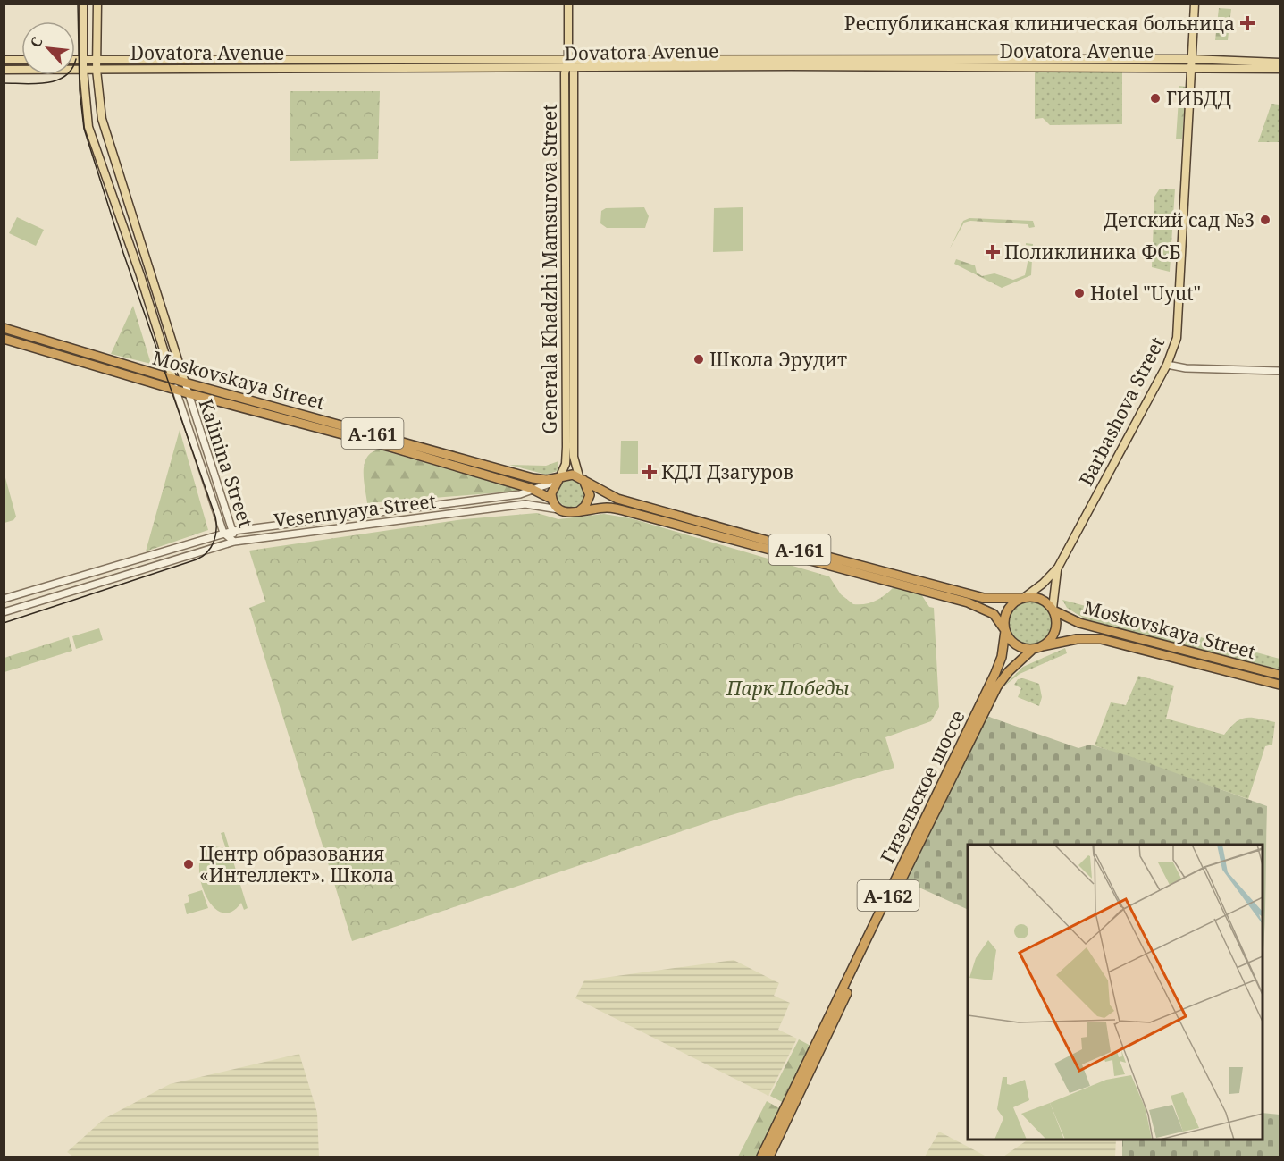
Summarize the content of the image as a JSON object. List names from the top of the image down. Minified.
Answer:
{"streets":{"highway":["Moskovskaya Street","А-161","Гизельское шоссе","А-162"],"main road":["Dovatora Avenue","Generala Khadzhi Mamsurova Street","Barbashova Street","Kalinina Street"],"street":["Vesennyaya Street"]},"crossings":[["Dovatora Avenue","Generala Khadzhi Mamsurova Street"],["Dovatora Avenue","Barbashova Street"],["Dovatora Avenue","Kalinina Street"],["Generala Khadzhi Mamsurova Street","Moskovskaya Street"],["Generala Khadzhi Mamsurova Street","А-161"],["Generala Khadzhi Mamsurova Street","Vesennyaya Street"],["Moskovskaya Street","Barbashova Street"],["Moskovskaya Street","А-161"],["Moskovskaya Street","Kalinina Street"],["Moskovskaya Street","Vesennyaya Street"],["Moskovskaya Street","Гизельское шоссе"],["Barbashova Street","А-161"],["Barbashova Street","Гизельское шоссе"],["А-161","Vesennyaya Street"],["А-161","Гизельское шоссе"],["Kalinina Street","Vesennyaya Street"]],"parks":["Парк Победы"],"places":{"health":["Республиканская клиническая больница","Поликлиника ФСБ","КДЛ Дзагуров"],"other":["ГИБДД","Детский сад №3","Hotel \"Uyut\"","Школа Эрудит","Центр образования «Интеллект». Школа"]},"north":"top left"}
